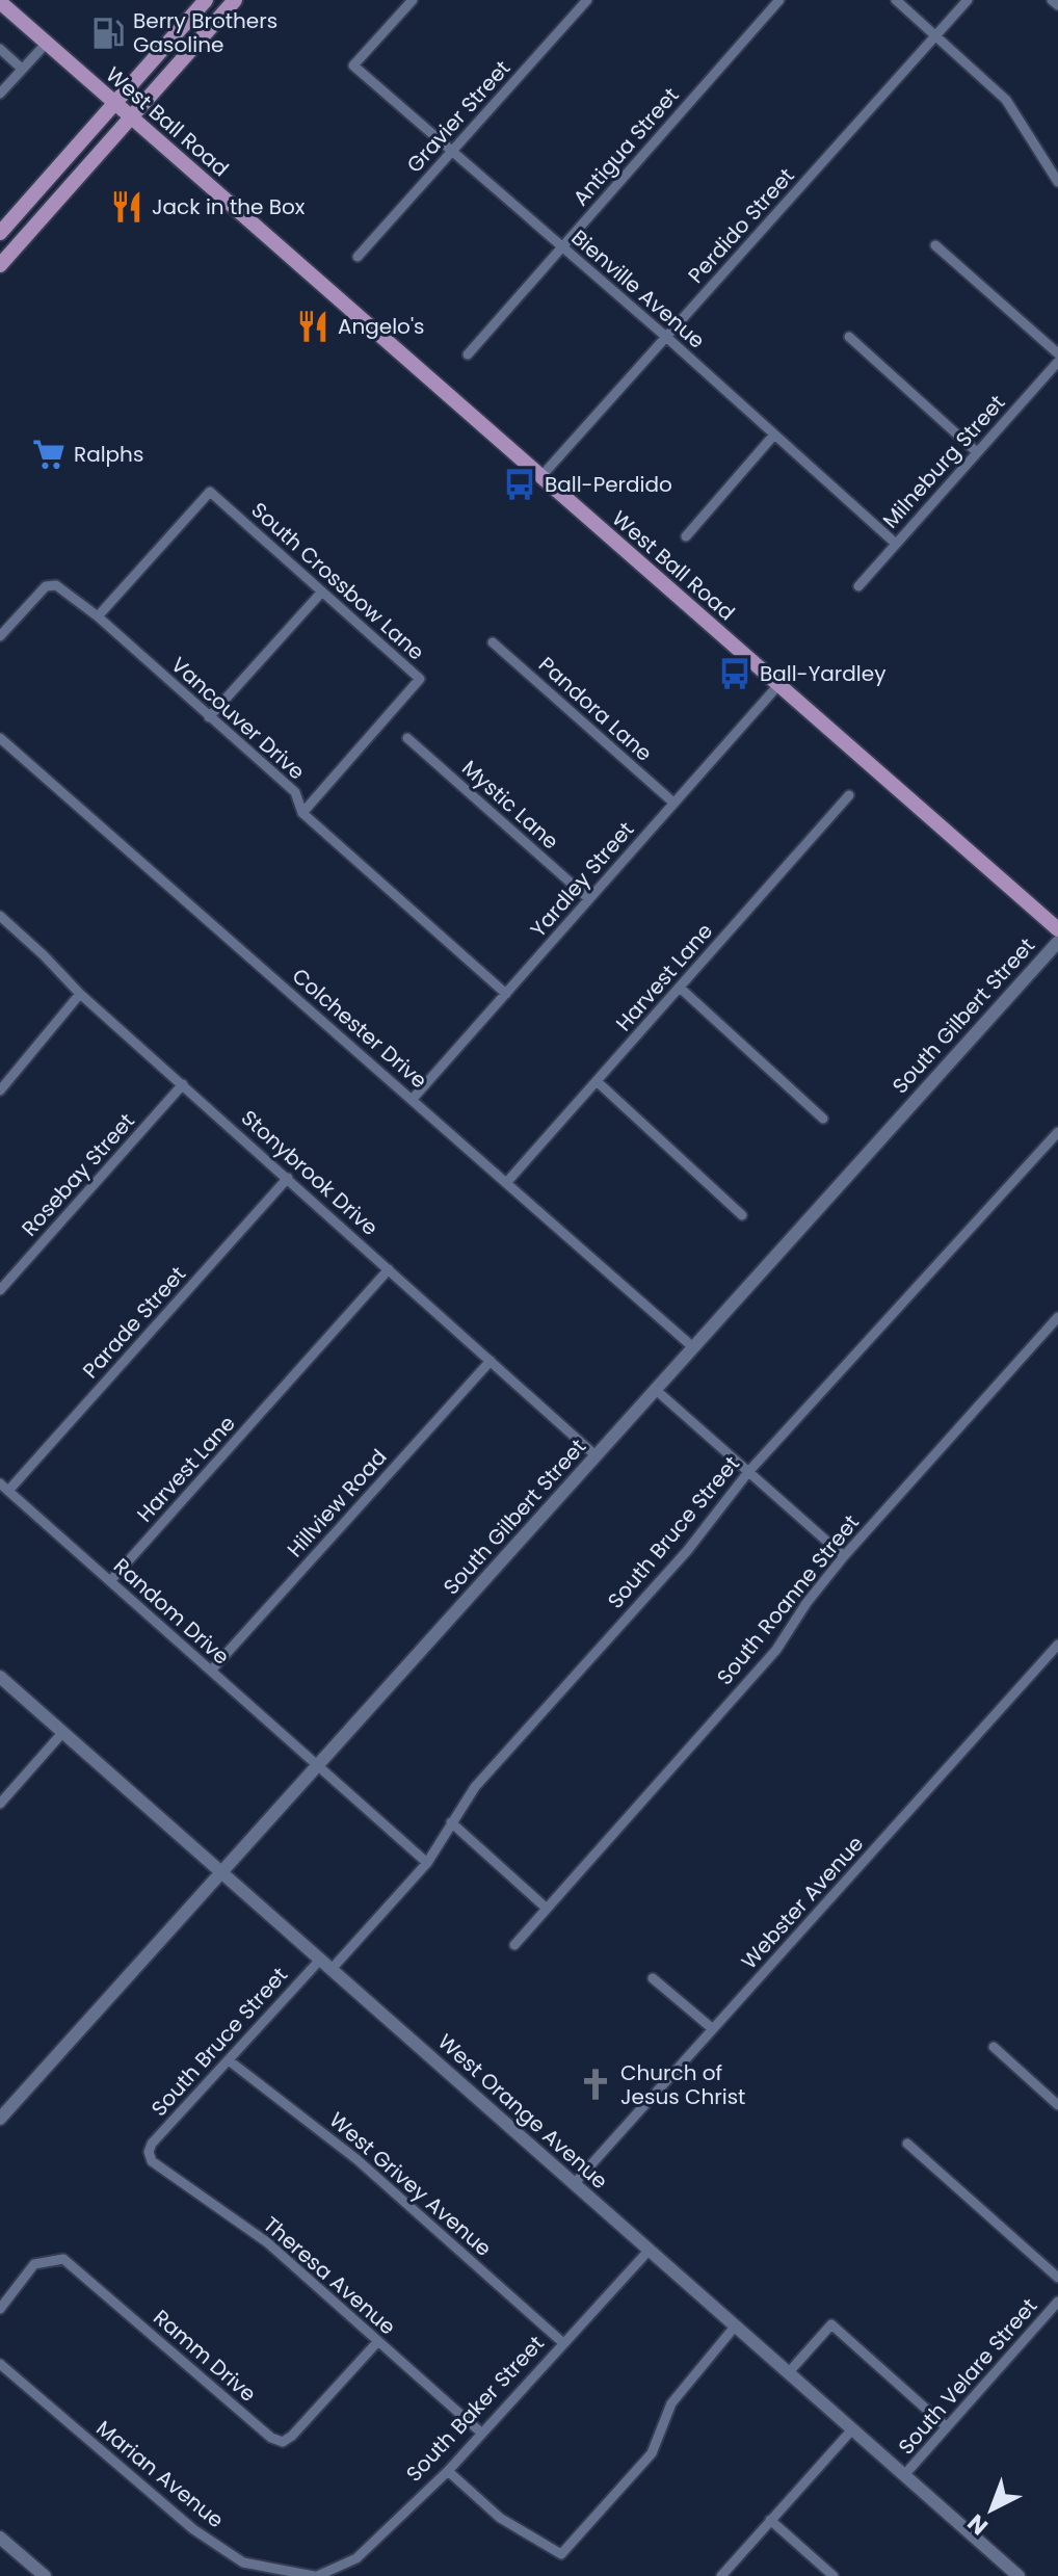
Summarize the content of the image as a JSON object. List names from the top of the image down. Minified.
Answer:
{"streets":{"main road":["West Ball Road"],"street":["Gravier Street","Antigua Street","Perdido Street","Bienville Avenue","Milneburg Street","South Crossbow Lane","Pandora Lane","Vancouver Drive","Mystic Lane","Yardley Street","Harvest Lane","South Gilbert Street","Colchester Drive","Stonybrook Drive","Rosebay Street","Parade Street","Hillview Road","South Bruce Street","South Roanne Street","Random Drive","Webster Avenue","West Orange Avenue","West Grivey Avenue","Theresa Avenue","Ramm Drive","South Velare Street","South Baker Street","Marian Avenue"]},"crossings":[["Gravier Street","Bienville Avenue"],["West Ball Road","Perdido Street"],["West Ball Road","Yardley Street"],["Antigua Street","Bienville Avenue"],["Perdido Street","Bienville Avenue"],["Bienville Avenue","Milneburg Street"],["South Crossbow Lane","Vancouver Drive"],["Pandora Lane","Yardley Street"],["Vancouver Drive","Yardley Street"],["Mystic Lane","Yardley Street"],["Yardley Street","Colchester Drive"],["Harvest Lane","Colchester Drive"],["Harvest Lane","Stonybrook Drive"],["Harvest Lane","Random Drive"],["South Gilbert Street","Colchester Drive"],["South Gilbert Street","Stonybrook Drive"],["South Gilbert Street","Random Drive"],["South Gilbert Street","West Orange Avenue"],["Stonybrook Drive","Rosebay Street"],["Stonybrook Drive","Parade Street"],["Stonybrook Drive","Hillview Road"],["Parade Street","Random Drive"],["Hillview Road","Random Drive"],["South Bruce Street","Random Drive"],["South Bruce Street","West Orange Avenue"],["South Bruce Street","West Grivey Avenue"],["South Bruce Street","Theresa Avenue"],["Webster Avenue","West Orange Avenue"],["West Orange Avenue","South Velare Street"],["West Orange Avenue","South Baker Street"],["West Grivey Avenue","South Baker Street"],["Theresa Avenue","Ramm Drive"],["Theresa Avenue","South Baker Street"],["South Baker Street","Marian Avenue"]],"places":{"fuel station":["Berry Brothers Gasoline"],"restaurant":["Jack in the Box","Angelo's"],"supermarket":["Ralphs"],"bus stop":["Ball-Perdido","Ball-Yardley"],"church":["Church of Jesus Christ"]},"north":"bottom left"}
